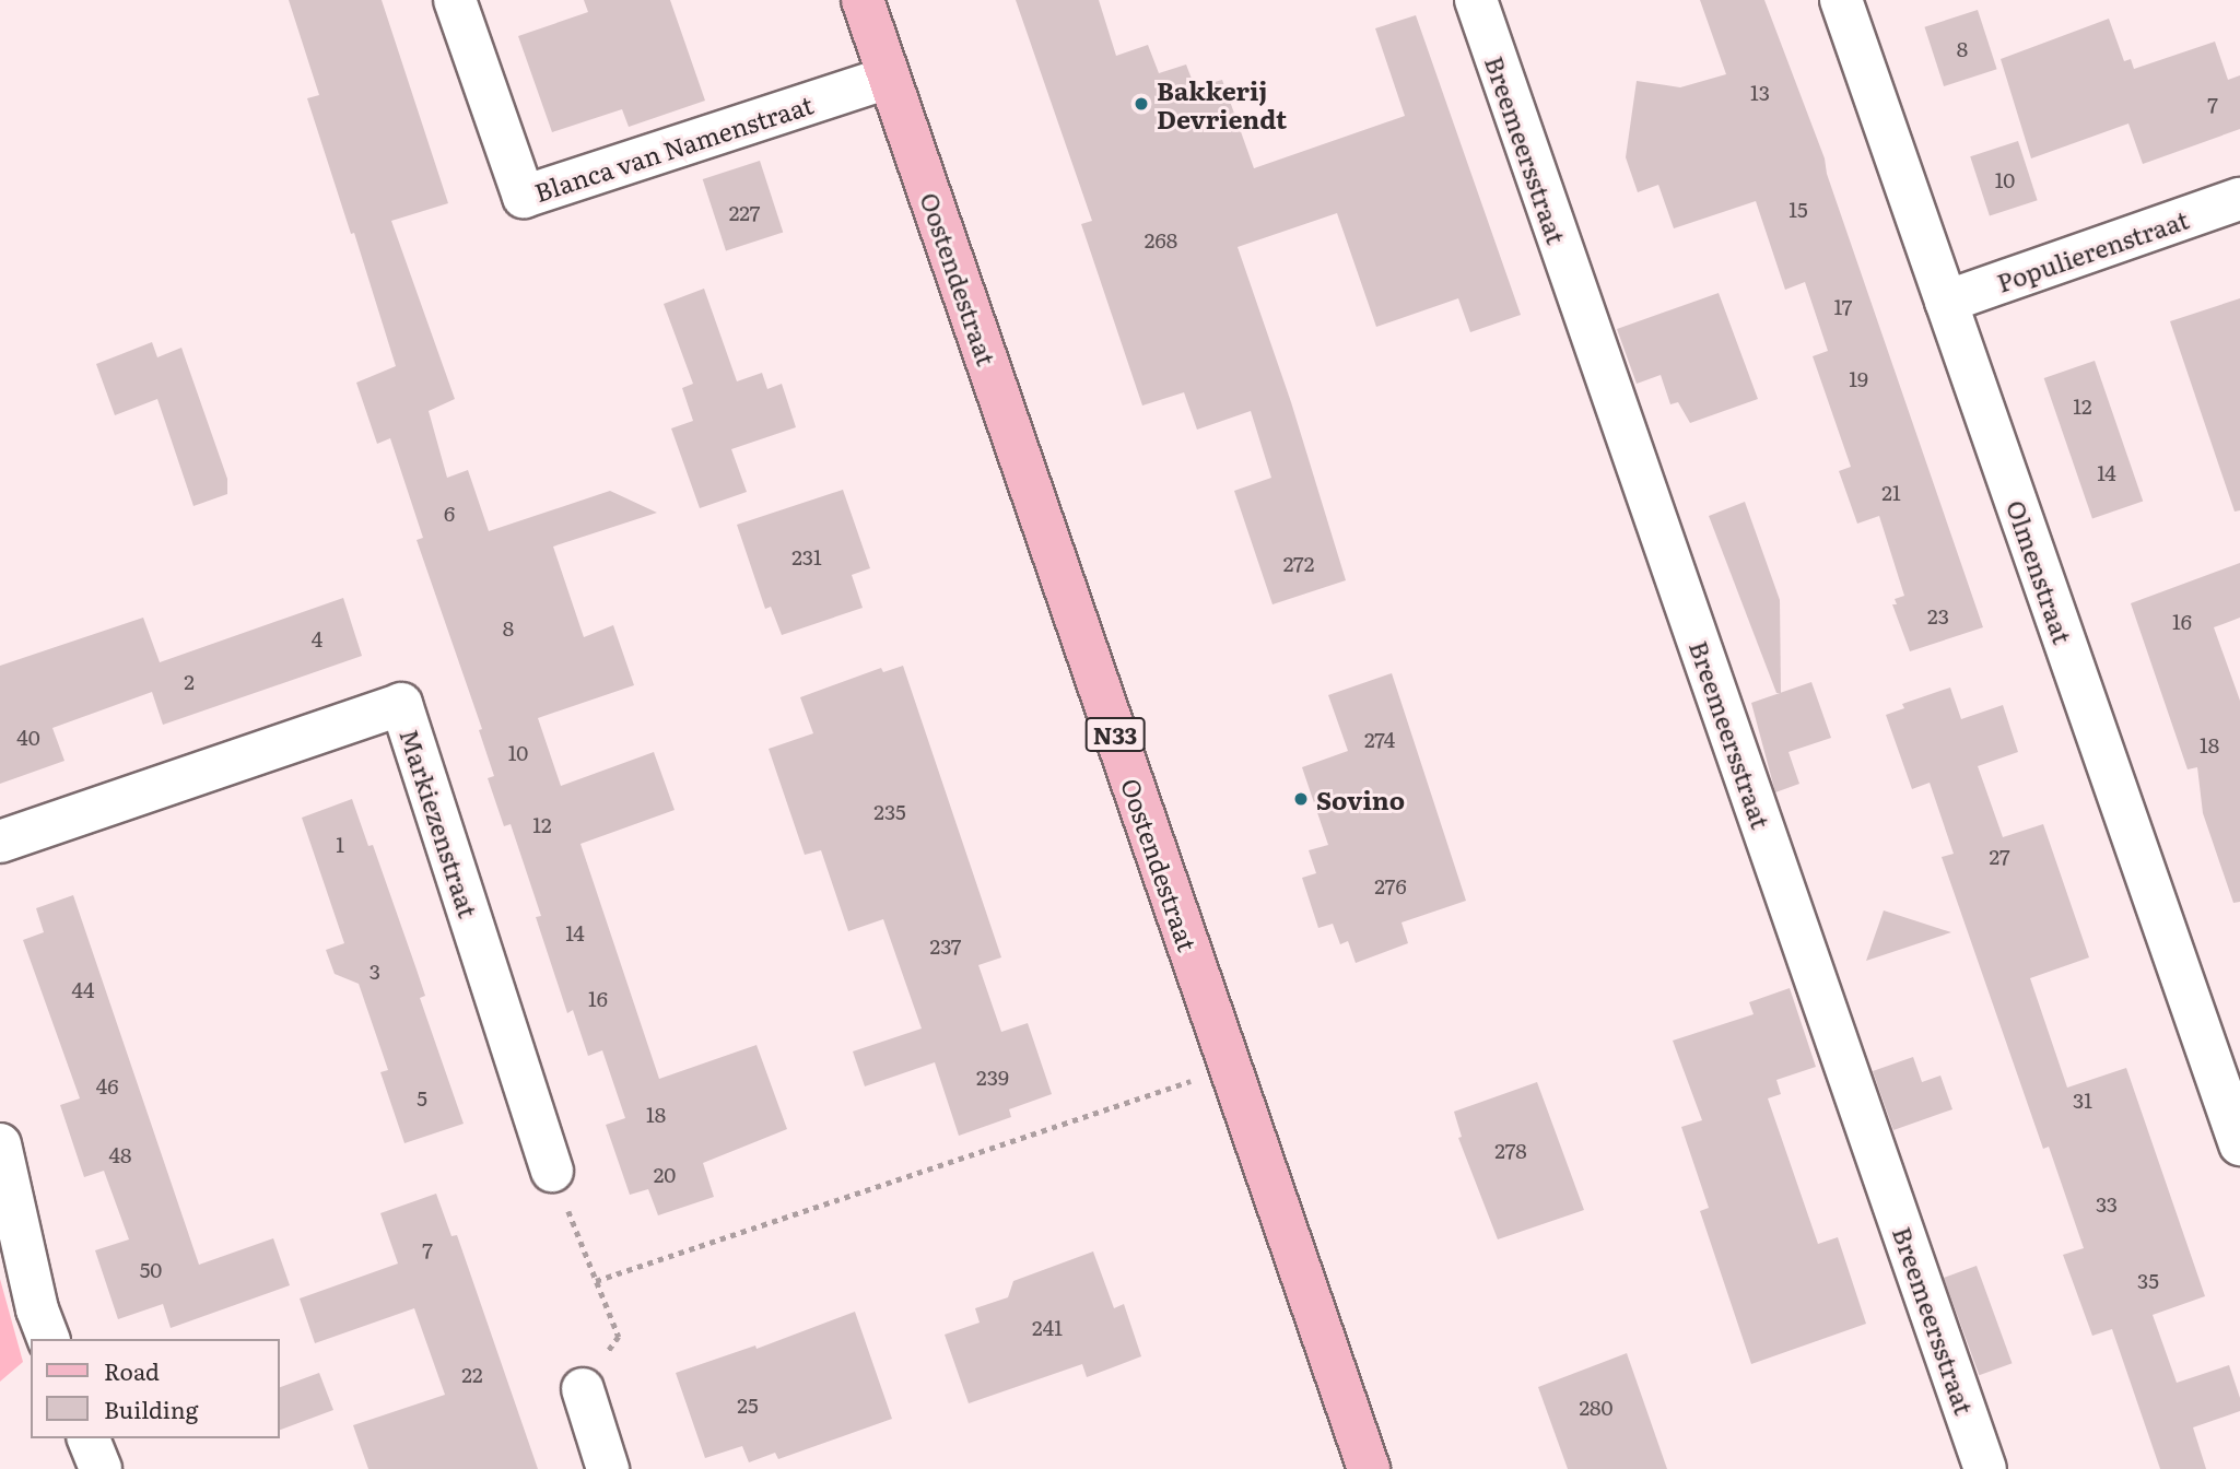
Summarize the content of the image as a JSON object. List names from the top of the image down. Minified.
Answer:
{"streets":{"main road":["Oostendestraat","N33"],"street":["Blanca van Namenstraat","Breemeersstraat","Populierenstraat","Olmenstraat","Markiezenstraat"]},"crossings":[["Blanca van Namenstraat","Oostendestraat"],["Populierenstraat","Olmenstraat"]],"places":["Bakkerij Devriendt","Sovino"],"house_numbers":["8","13","7","10","15","227","268","17","19","12","14","21","6","231","272","23","16","8","4","2","40","274","18","10","235","12","1","27","276","14","237","3","44","16","239","46","5","31","18","278","48","20","33","7","50","35","241","22","25","280"],"legend":["Road","Building"]}
